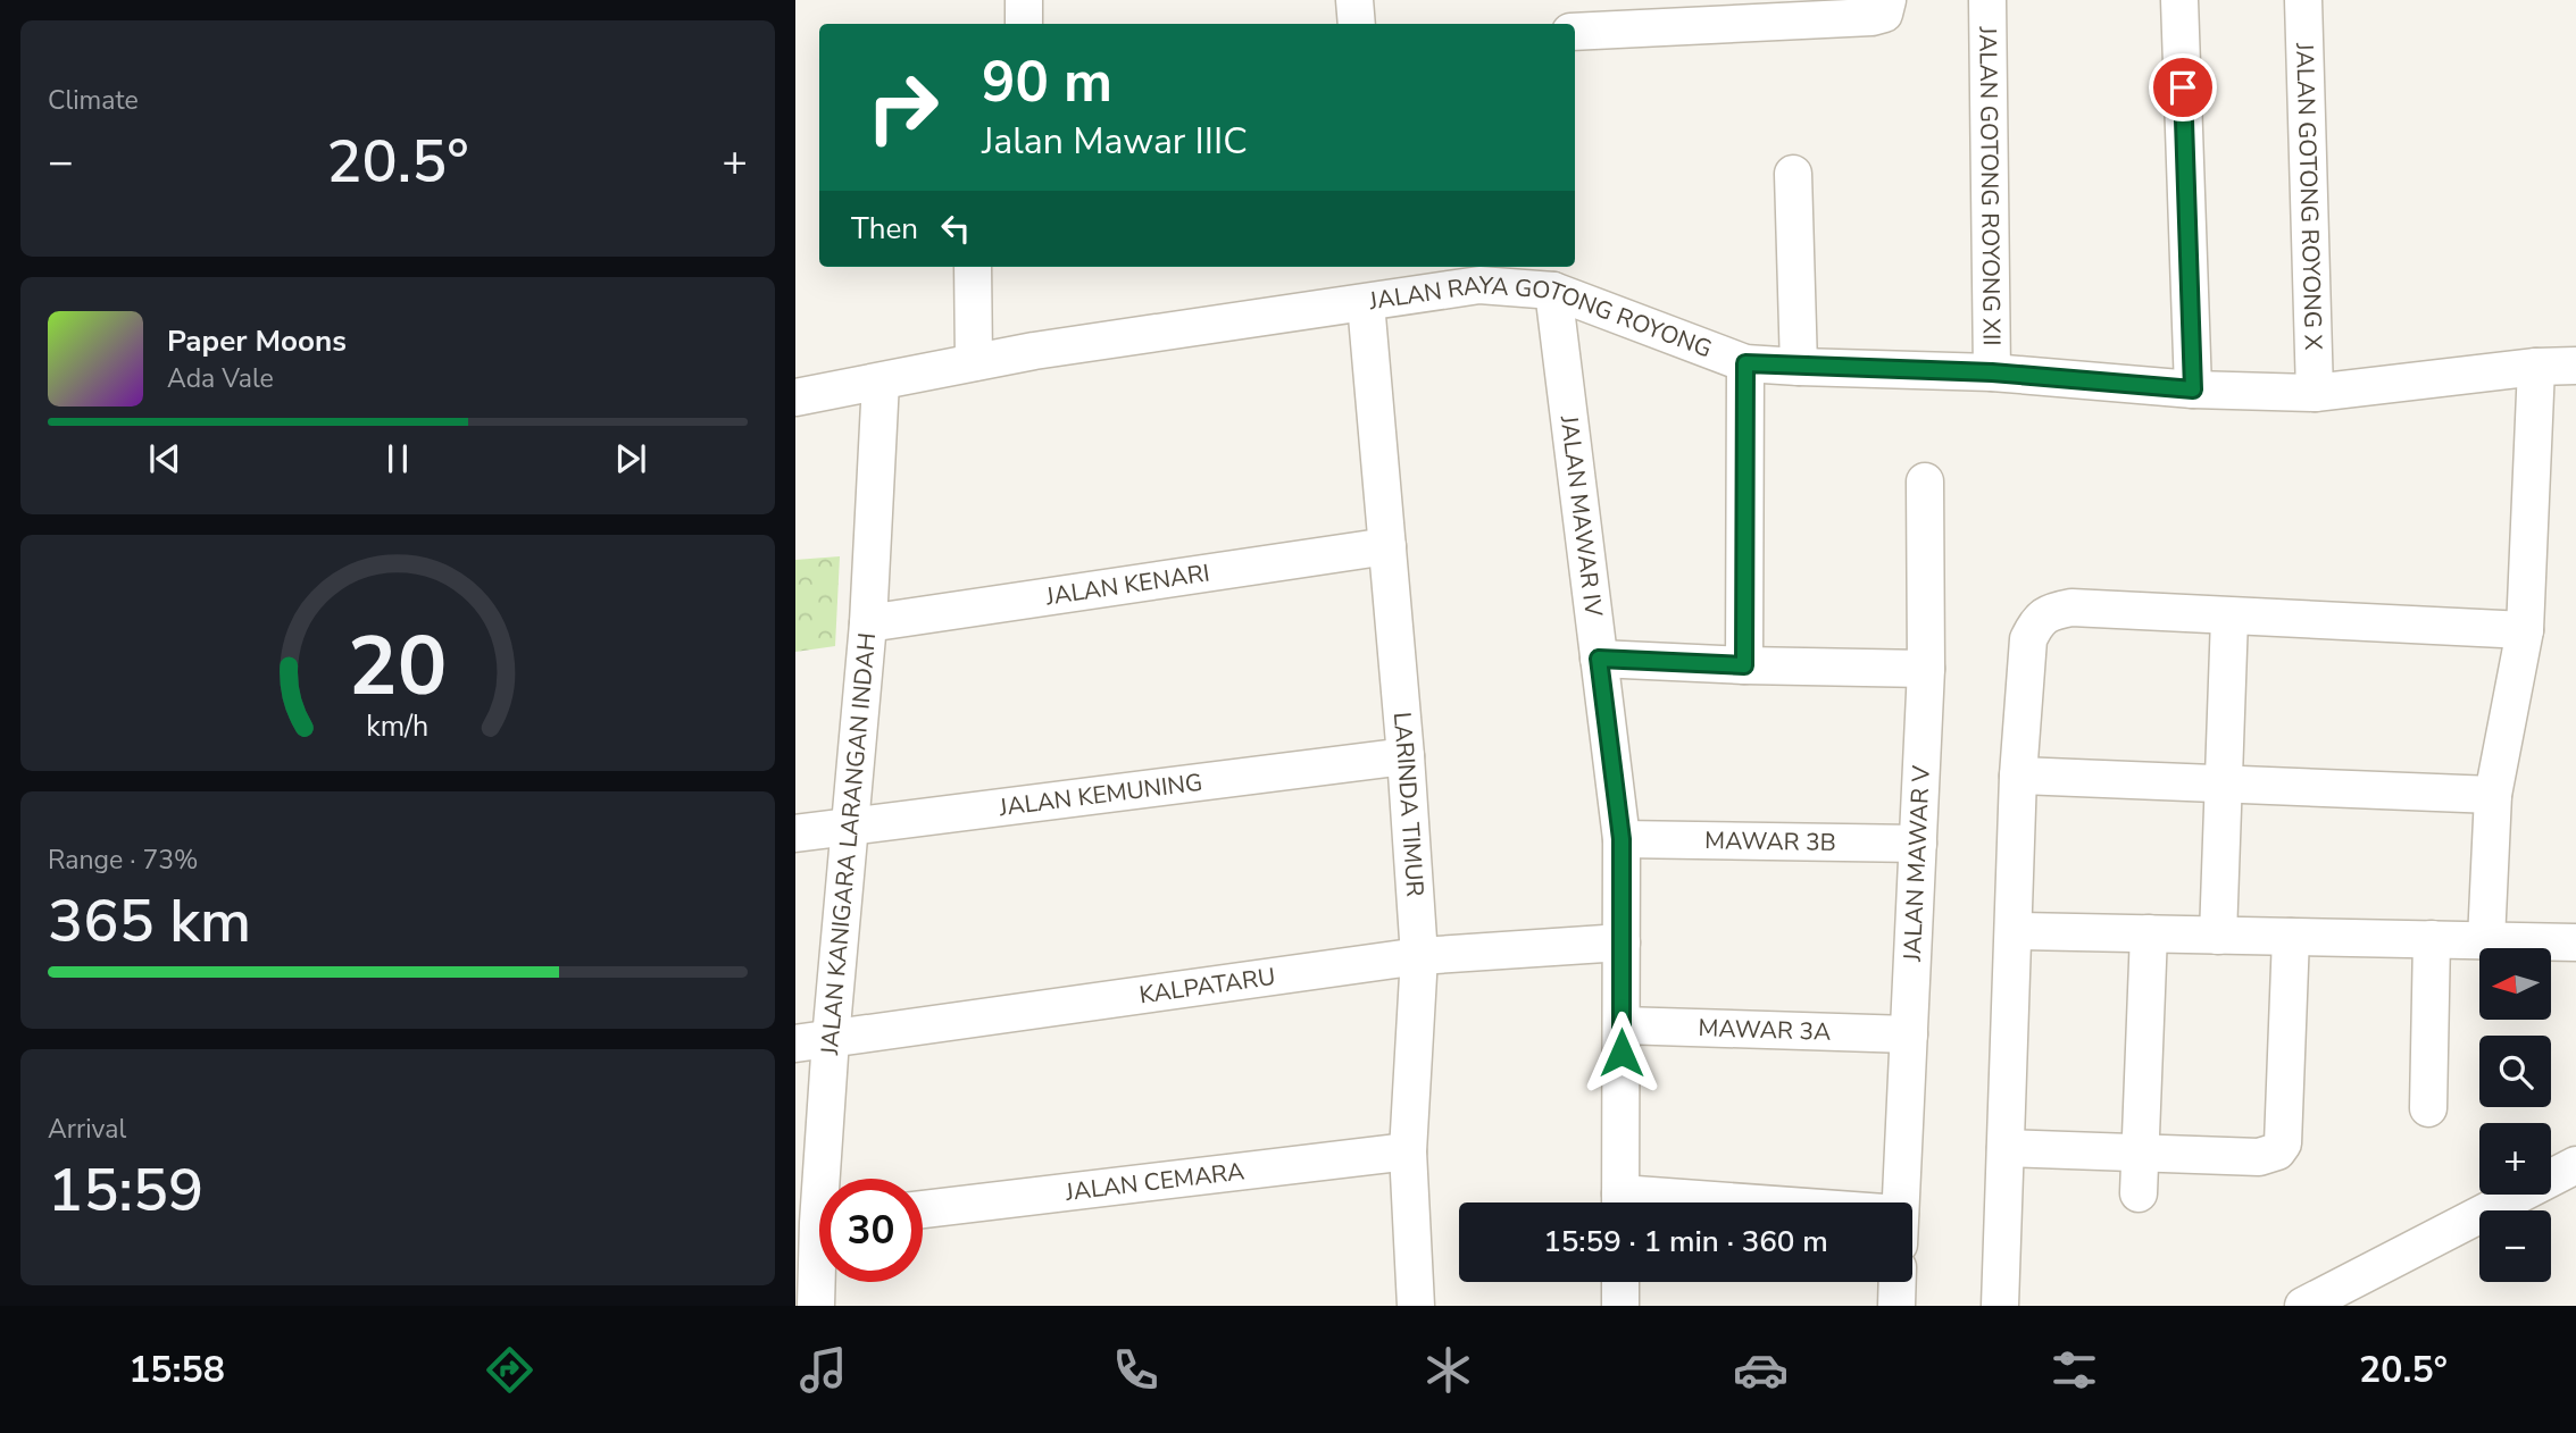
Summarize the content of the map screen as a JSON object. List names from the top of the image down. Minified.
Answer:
{"streets":{"street":["JALAN GOTONG ROYONG XII","JALAN GOTONG ROYONG X","JALAN RAYA GOTONG ROYONG","JALAN MAWAR IV","JALAN KENARI","JALAN KEMUNING","LARINDA TIMUR","MAWAR 3B","JALAN KANIGARA LARANGAN INDAH","JALAN MAWAR V","KALPATARU","MAWAR 3A","JALAN CEMARA"]},"crossings":[["JALAN GOTONG ROYONG XII","JALAN RAYA GOTONG ROYONG"],["JALAN GOTONG ROYONG X","JALAN RAYA GOTONG ROYONG"],["JALAN RAYA GOTONG ROYONG","JALAN MAWAR IV"],["JALAN RAYA GOTONG ROYONG","LARINDA TIMUR"],["JALAN RAYA GOTONG ROYONG","JALAN KANIGARA LARANGAN INDAH"],["JALAN MAWAR IV","MAWAR 3B"],["JALAN MAWAR IV","KALPATARU"],["JALAN MAWAR IV","MAWAR 3A"],["JALAN KENARI","LARINDA TIMUR"],["JALAN KENARI","JALAN KANIGARA LARANGAN INDAH"],["JALAN KEMUNING","LARINDA TIMUR"],["JALAN KEMUNING","JALAN KANIGARA LARANGAN INDAH"],["LARINDA TIMUR","KALPATARU"],["LARINDA TIMUR","JALAN CEMARA"],["MAWAR 3B","JALAN MAWAR V"],["JALAN KANIGARA LARANGAN INDAH","KALPATARU"],["JALAN MAWAR V","MAWAR 3A"]],"north":"left","page":{"tile":["Climate",["Range · 73%","365 km"],["Arrival","15:59"]],"turn":["90 m","Jalan Mawar IIIC"],"heat":["−","20.5°","+"],"then":"Then","song":["Paper Moons","Ada Vale"],"map_buttons":["+","−"],"limit":"30","trip":"15:59 · 1 min · 360 m","tabs":["15:58","20.5°"],"gauge":["20","km/h"]}}
